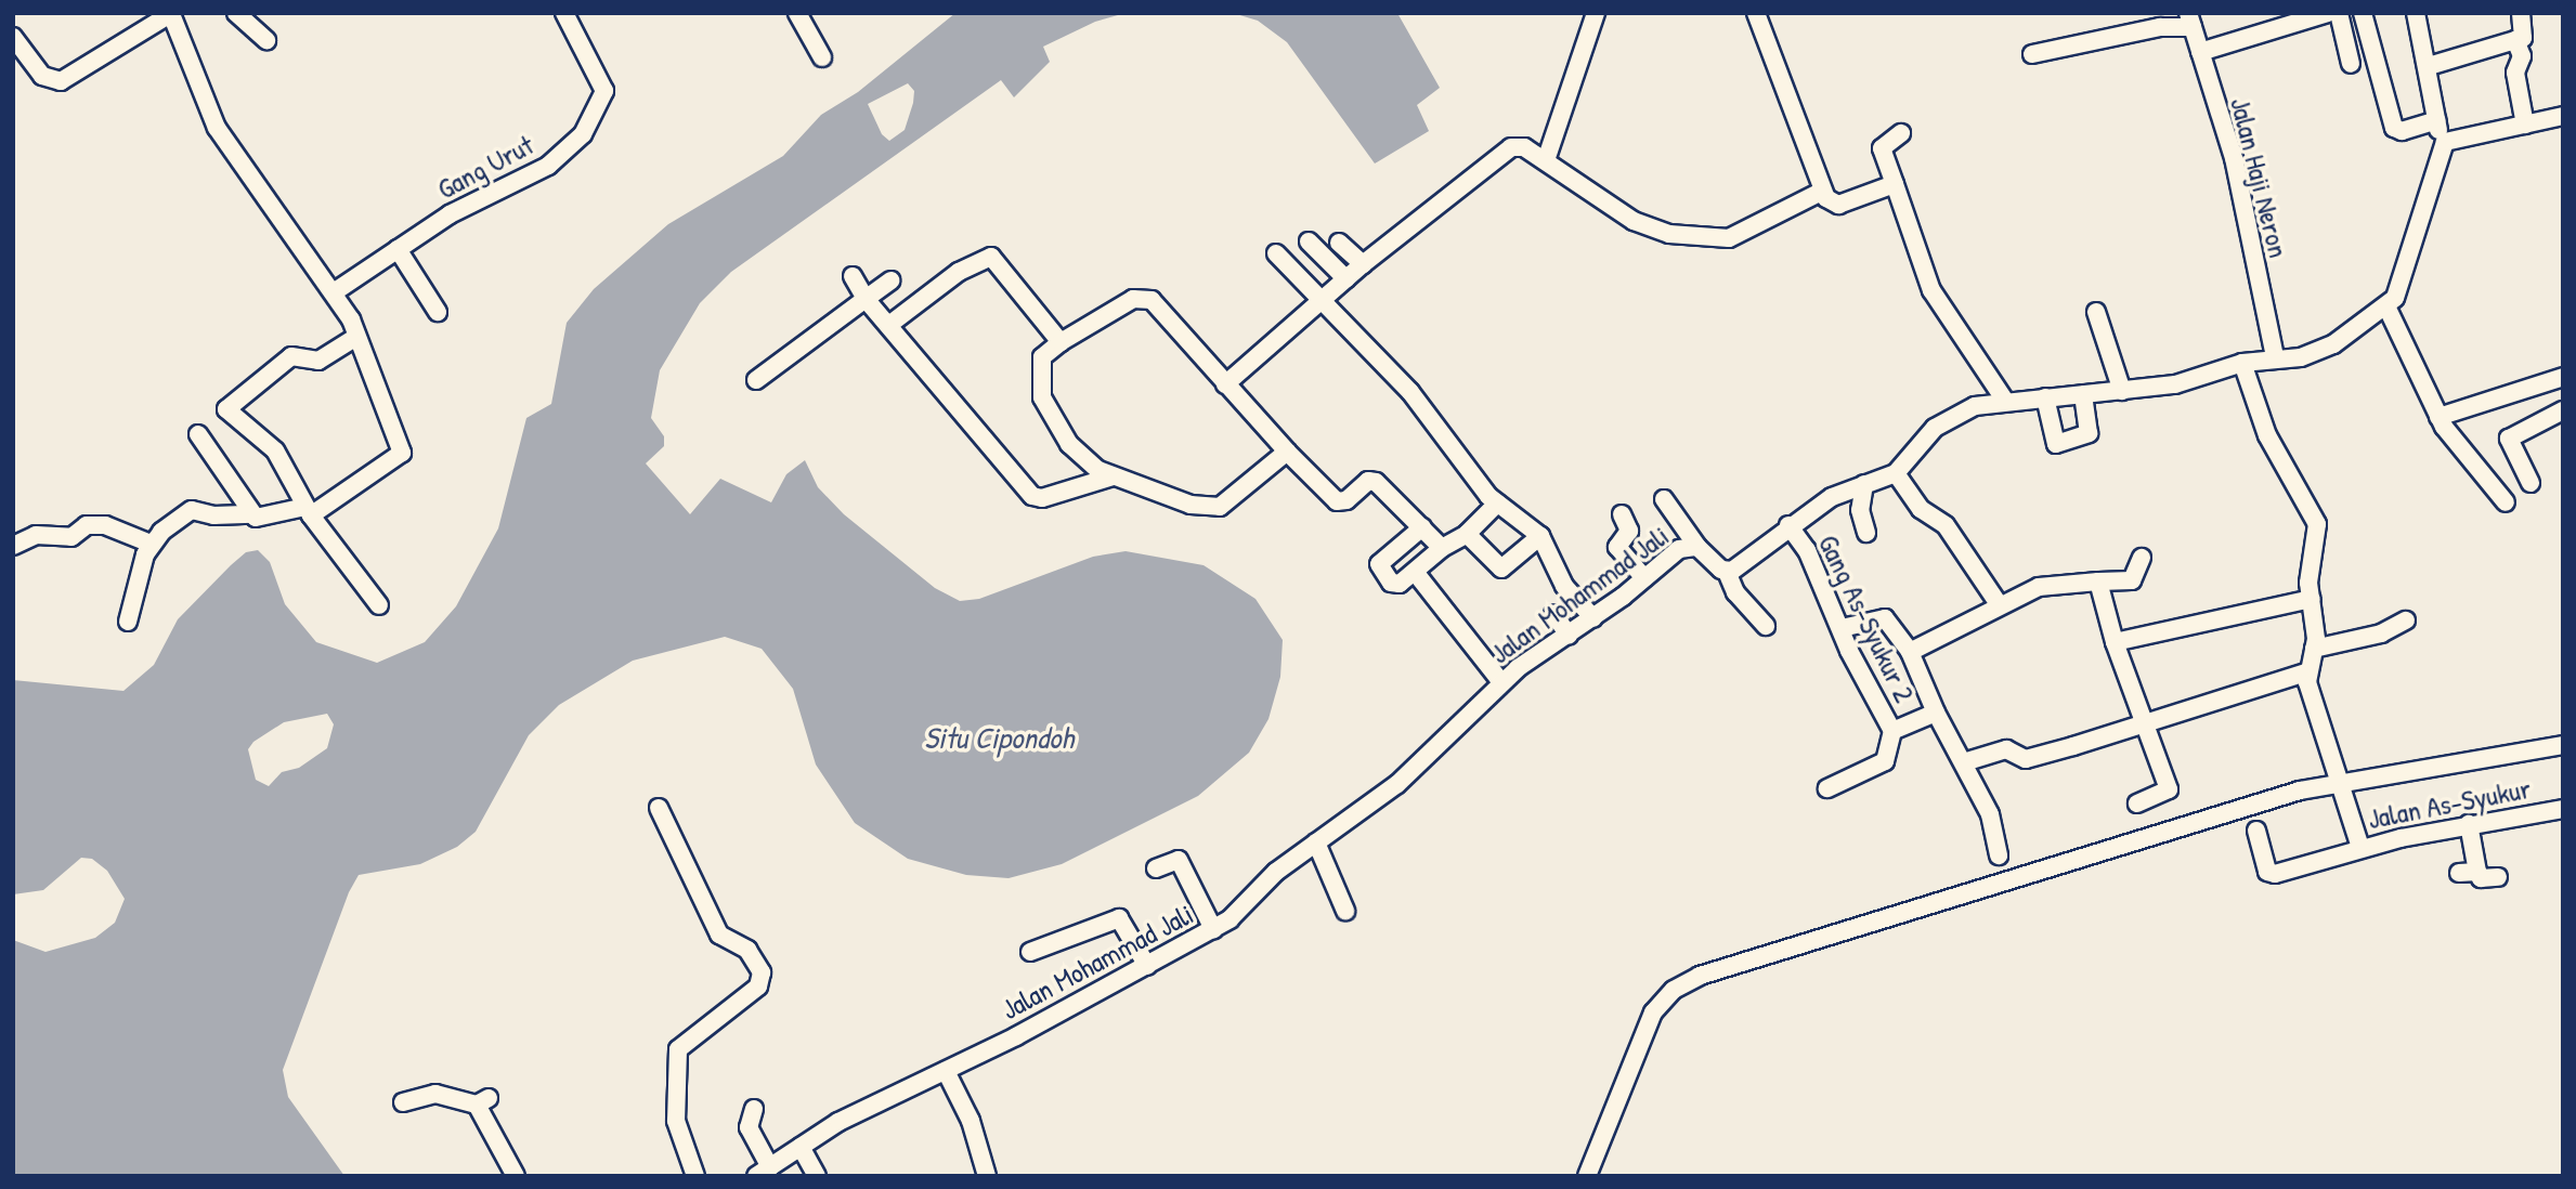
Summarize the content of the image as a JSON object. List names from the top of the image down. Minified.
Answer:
{"streets":{"street":["Gang Urut","Jalan Haji Neron","Jalan Mohammad Jali","Gang As-Syukur 2","Jalan As-Syukur"]},"water":["Situ Cipondoh"]}
